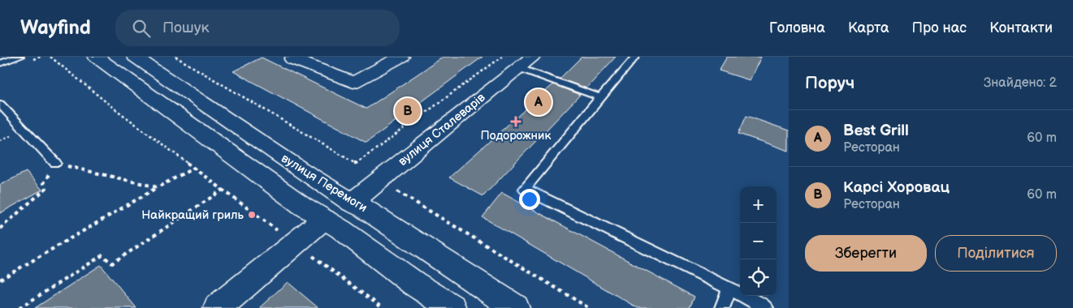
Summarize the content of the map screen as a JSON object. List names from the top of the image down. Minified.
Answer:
{"streets":{"main road":["вулиця Сталеварів","вулиця Перемоги"]},"crossings":[["вулиця Сталеварів","вулиця Перемоги"]],"places":{"health":["Подорожник"],"other":["Найкращий гриль"]},"page":{"header":"Wayfind","search":"Пошук","nav":["Головна","Карта","Про нас","Контакти"],"heading":["Поруч","Знайдено: 2"],"pins":["A","B"],"list":[{"mark":"A","name":"Best Grill","note":"Ресторан","value":"60 m"},{"mark":"B","name":"Карсі Хоровац","note":"Ресторан","value":"60 m"}],"map_buttons":["+","−"],"buttons":["Зберегти","Поділитися"]}}
